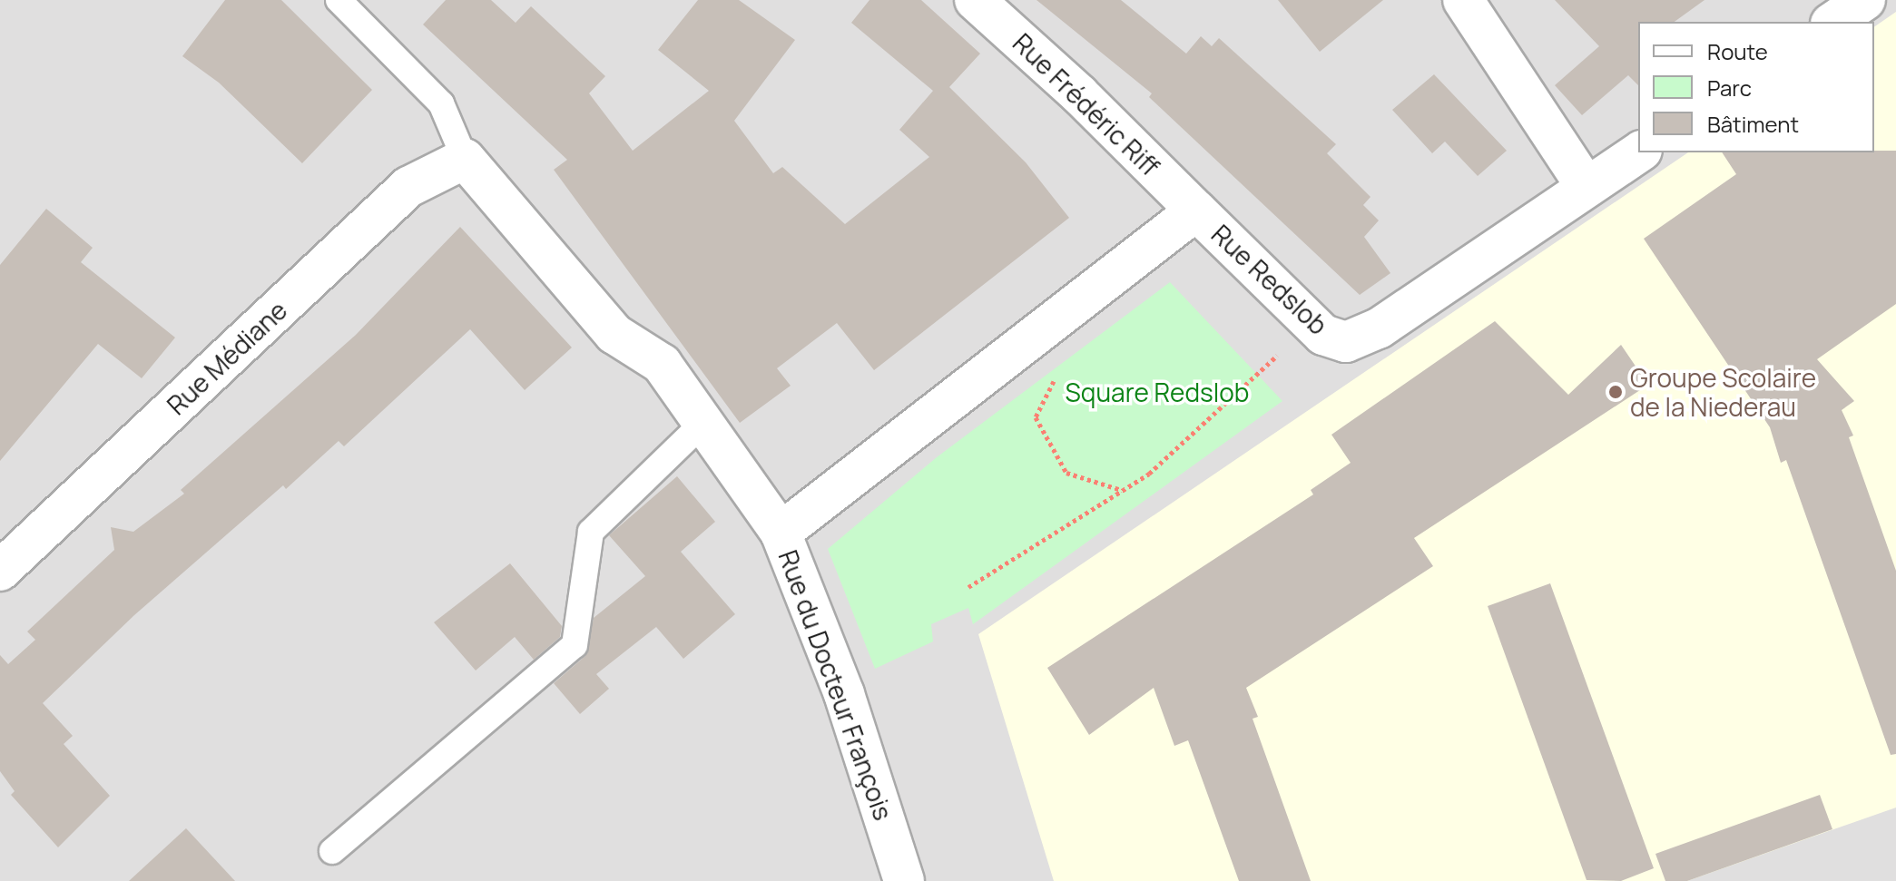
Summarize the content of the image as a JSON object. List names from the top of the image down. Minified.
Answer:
{"streets":{"street":["Rue Frédéric Riff","Rue Redslob","Rue Médiane","Rue du Docteur François"]},"crossings":[["Rue Frédéric Riff","Rue Redslob"],["Rue Redslob","Rue du Docteur François"],["Rue Médiane","Rue du Docteur François"]],"parks":["Square Redslob"],"places":["Groupe Scolaire de la Niederau"],"legend":["Route","Parc","Bâtiment"]}
